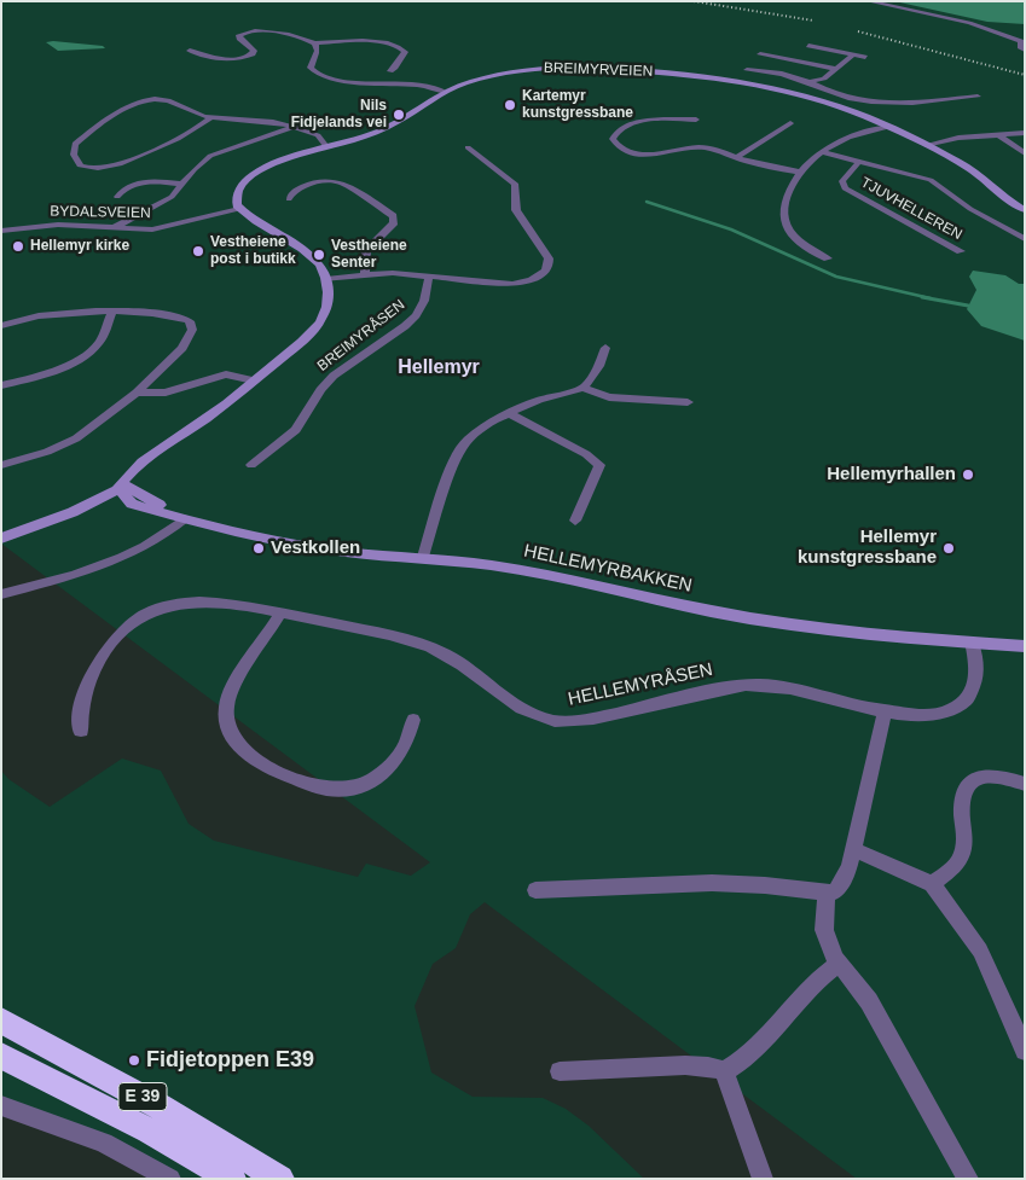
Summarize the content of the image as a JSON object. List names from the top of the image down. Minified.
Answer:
{"streets":{"highway":["E 39"],"street":["BREIMYRVEIEN","TJUVHELLEREN","BYDALSVEIEN","BREIMYRÅSEN","HELLEMYRBAKKEN","HELLEMYRÅSEN"]},"crossings":[["BREIMYRVEIEN","BYDALSVEIEN"],["HELLEMYRBAKKEN","HELLEMYRÅSEN"]],"districts":["Hellemyr"],"places":["Kartemyr kunstgressbane","Nils Fidjelands vei","Hellemyr kirke","Vestheiene post i butikk","Vestheiene Senter","Hellemyrhallen","Vestkollen","Hellemyr kunstgressbane","Fidjetoppen E39"]}
